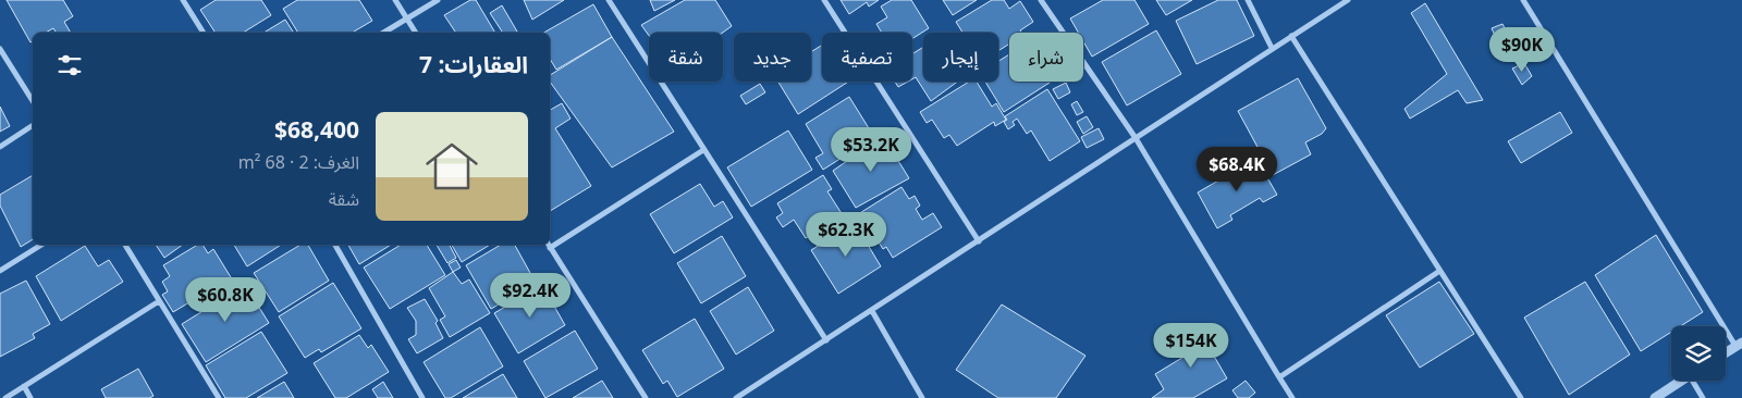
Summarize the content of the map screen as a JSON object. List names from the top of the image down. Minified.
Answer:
{"page":{"price":["$90K","$53.2K","$68.4K","$62.3K","$92.4K","$60.8K","$154K"],"chip":["شراء","إيجار","تصفية","جديد","شقة"],"heading":"العقارات: 7","list":[{"name":"$68,400","note":"الغرف: 2 · 68 m² · شقة"}]}}
